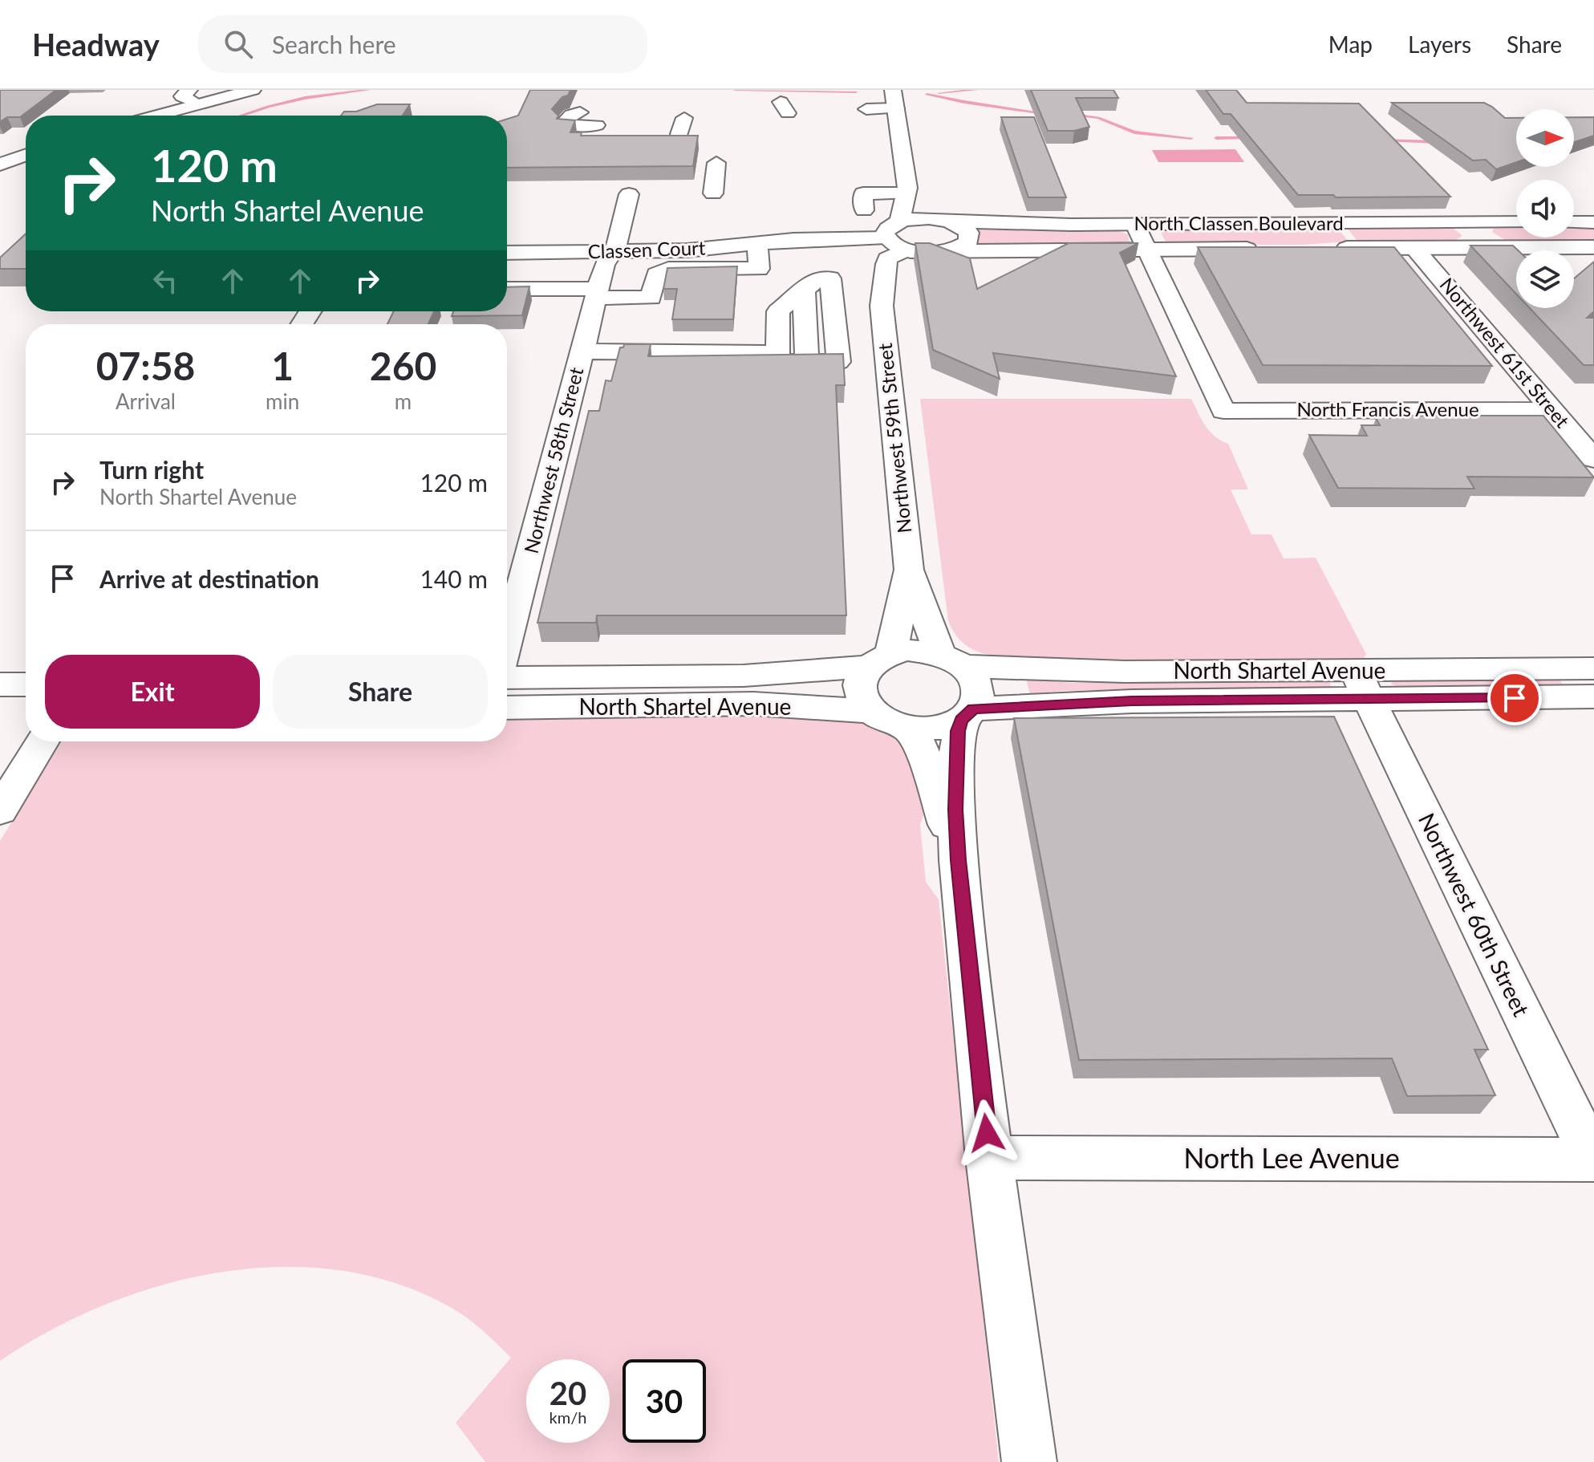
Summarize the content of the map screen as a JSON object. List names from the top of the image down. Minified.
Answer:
{"streets":{"street":["North Classen Boulevard","Classen Court","Northwest 61st Street","North Francis Avenue","Northwest 59th Street","Northwest 58th Street","North Shartel Avenue","Northwest 60th Street","North Lee Avenue"]},"crossings":[["North Classen Boulevard","Classen Court"],["North Classen Boulevard","Northwest 61st Street"],["North Classen Boulevard","North Francis Avenue"],["North Classen Boulevard","Northwest 59th Street"],["Classen Court","Northwest 59th Street"],["Classen Court","Northwest 58th Street"],["Northwest 61st Street","North Francis Avenue"],["Northwest 59th Street","North Shartel Avenue"],["North Shartel Avenue","Northwest 60th Street"],["Northwest 60th Street","North Lee Avenue"]],"north":"right","page":{"header":"Headway","search":"Search here","nav":["Map","Layers","Share"],"turn":["120 m","North Shartel Avenue"],"eta":["07:58","Arrival","1","min","260","m"],"list":[{"name":"Turn right","note":"North Shartel Avenue","value":"120 m"},{"name":"Arrive at destination","value":"140 m"}],"buttons":["Exit","Share"],"speed":"20 km/h","limit":"30"}}
